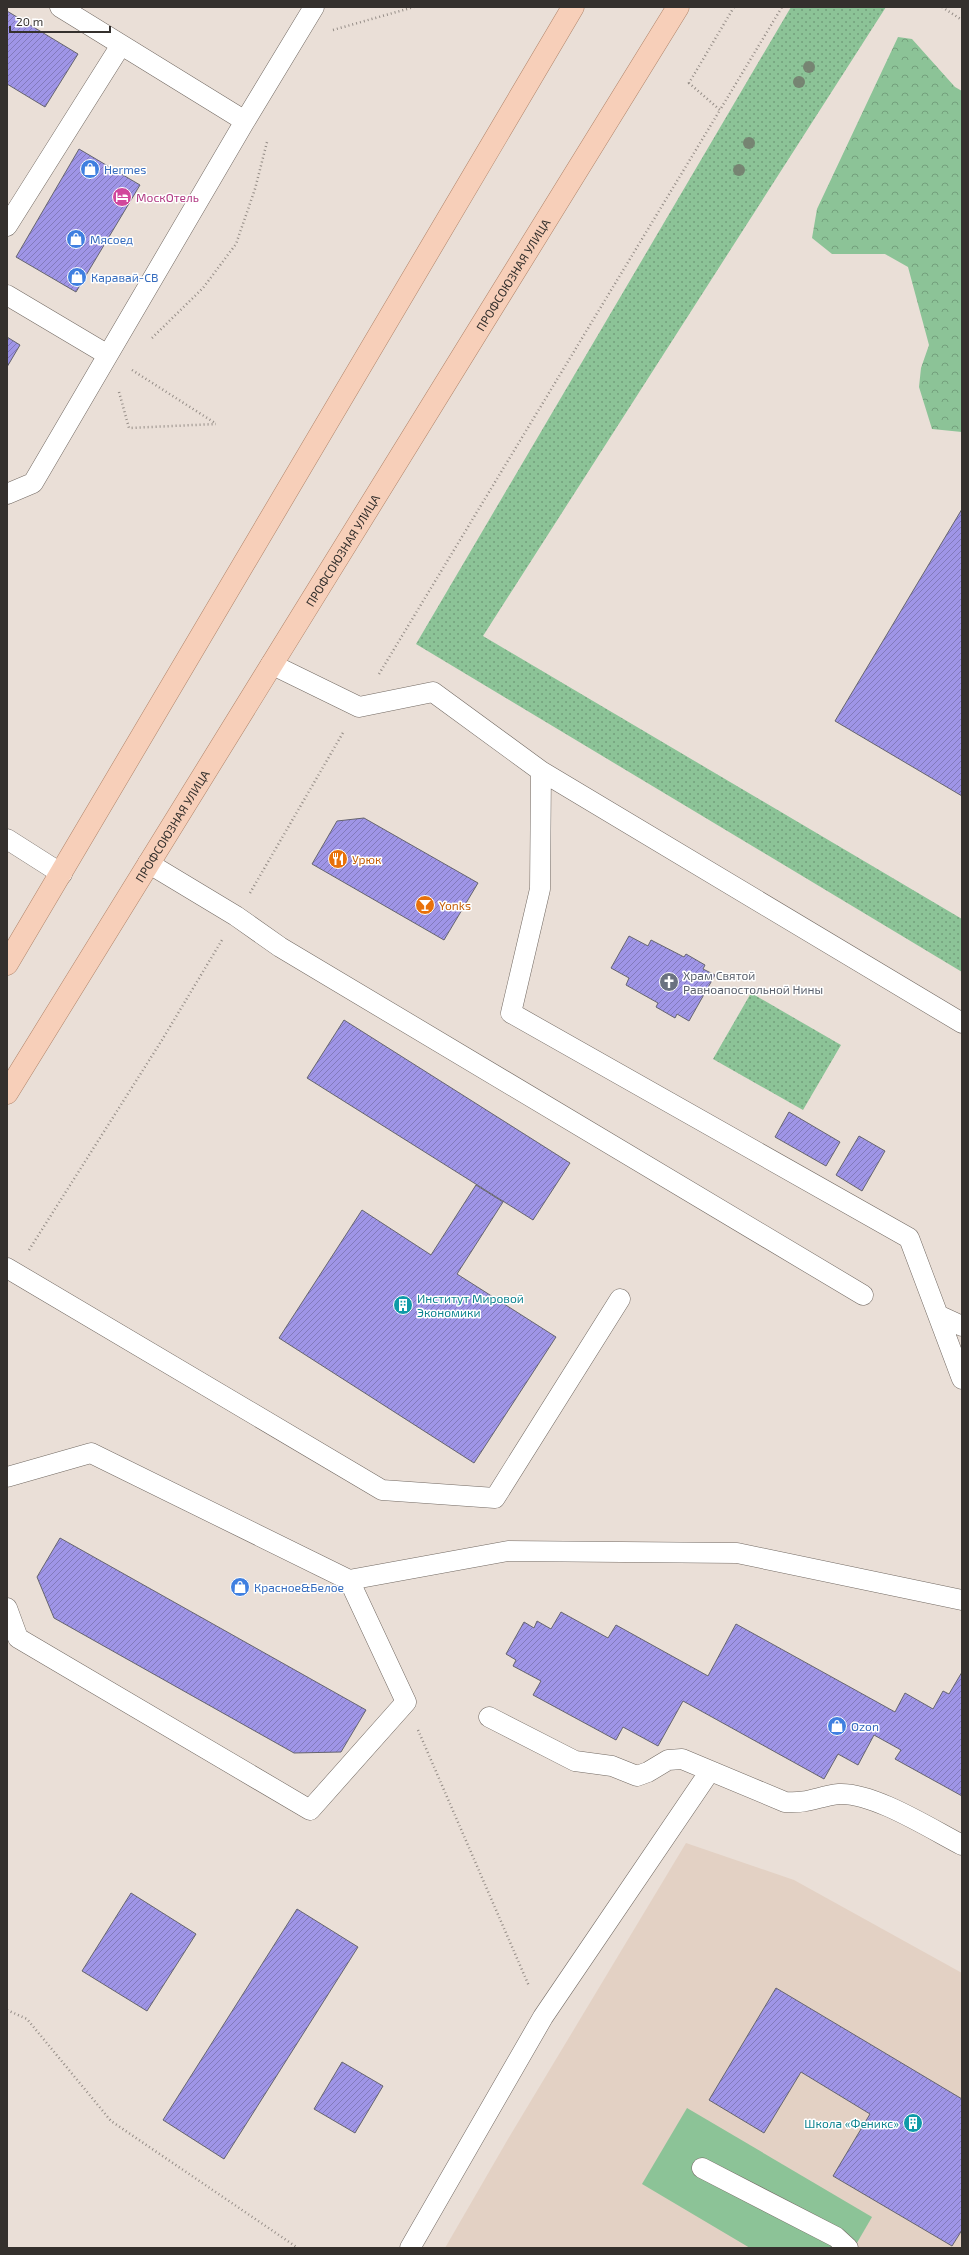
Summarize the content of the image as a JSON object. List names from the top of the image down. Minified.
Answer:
{"streets":{"main road":["ПРОФСОЮЗНАЯ УЛИЦА"]},"places":{"shop":["Hermes","Мясоед","Каравай-СВ","Красное&Белое","Ozon"],"hotel":["МоскOтель"],"restaurant":["Урюк"],"bar":["Yonks"],"church":["Храм Святой Равноапостольной Нины"],"building":["Институт Мировой Экономики","Школа «Феникс»"]},"scale_bar":"20 m"}
